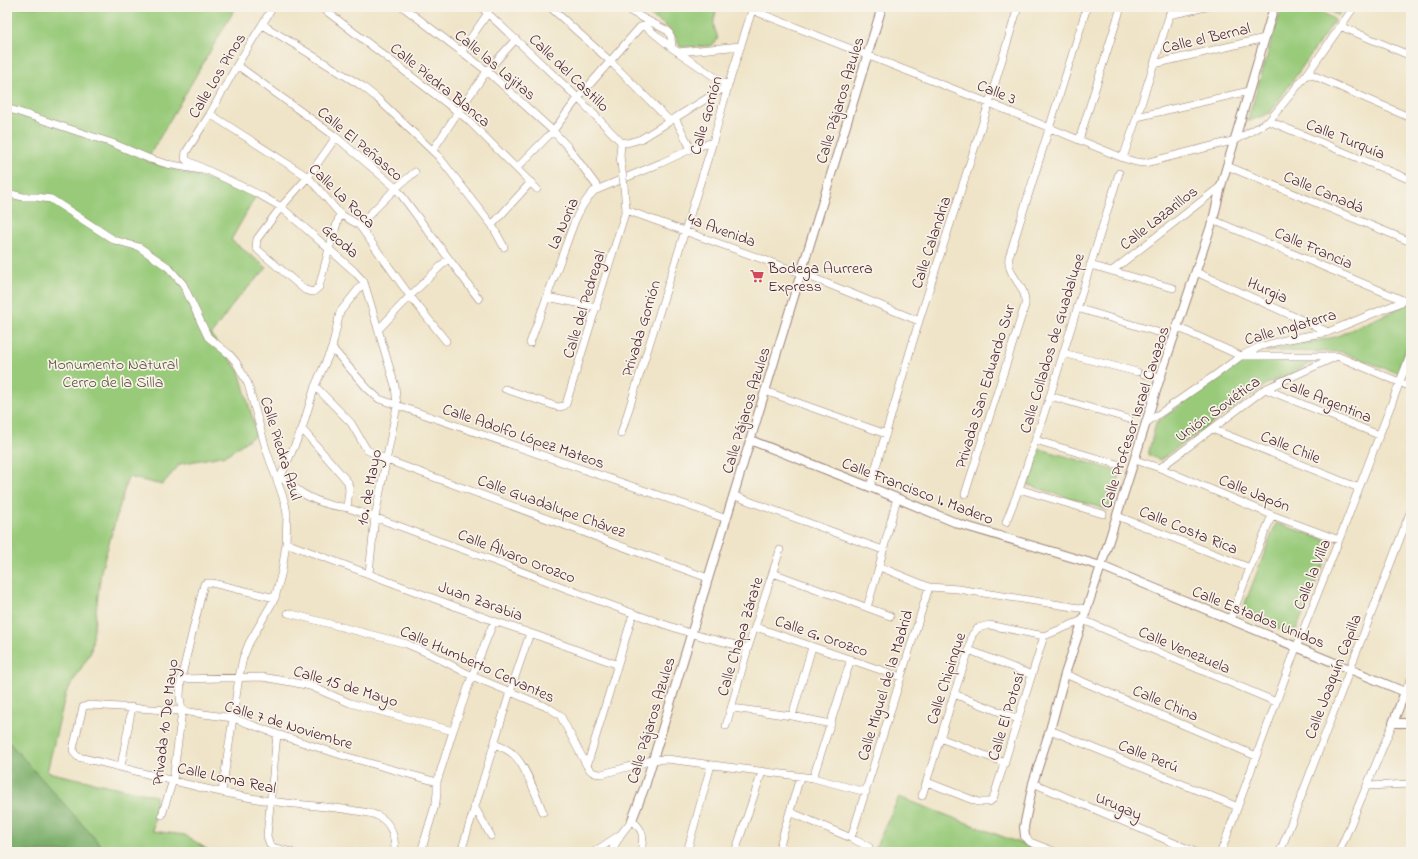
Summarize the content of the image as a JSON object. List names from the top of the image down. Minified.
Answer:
{"streets":{"street":["Calle el Bernal","Calle las Lajitas","Calle del Castillo","Calle Los Pinos","Calle Piedra Blanca","Calle 3","Calle Pájaros Azules","Calle Gorrión","Calle Turquía","Calle El Peñasco","Calle Canadá","Calle La Roca","Calle Lazarillos","La Noria","4a Avenida","Geoda","Calle Calandria","Calle Francia","Hurgia","Calle del Pedregal","Calle Inglaterra","Privada Gorrión","Calle Collados de Guadalupe","Privada San Eduardo Sur","Calle Argentina","Unión Soviética","Calle Profesor Israel Cavazos","Calle Adolfo López Mateos","Calle Chile","Calle Piedra Azul","1o. de Mayo","Calle Francisco I. Madero","Calle Japón","Calle Guadalupe Chávez","Calle Costa Rica","Calle Álvaro Orozco","Calle la Villa","Juan Zarabia","Calle Estados Unidos","Calle G. Orozco","Calle Chapa Zárate","Calle Venezuela","Calle Humberto Cervantes","Calle Joaquín Capilla","Calle Chipinque","Calle 15 de Mayo","Calle Miguel de la Madrid","Calle China","Calle El Potosí","Privada 10 De Mayo","Calle 7 de Noviembre","Calle Perú","Calle Loma Real","Urugay"]},"crossings":[["Calle el Bernal","Calle Profesor Israel Cavazos"],["Calle las Lajitas","La Noria"],["Calle Los Pinos","Calle El Peñasco"],["Calle Los Pinos","Calle La Roca"],["Calle Los Pinos","Geoda"],["Calle 3","Calle Pájaros Azules"],["Calle 3","Calle Gorrión"],["Calle 3","Calle Turquía"],["Calle 3","Calle Calandria"],["Calle 3","Privada San Eduardo Sur"],["Calle 3","Calle Profesor Israel Cavazos"],["Calle Pájaros Azules","4a Avenida"],["Calle Pájaros Azules","Calle Adolfo López Mateos"],["Calle Pájaros Azules","Calle Francisco I. Madero"],["Calle Pájaros Azules","Calle Guadalupe Chávez"],["Calle Pájaros Azules","Calle Álvaro Orozco"],["Calle Gorrión","La Noria"],["Calle Gorrión","4a Avenida"],["Calle Gorrión","Privada Gorrión"],["Calle Canadá","Calle Profesor Israel Cavazos"],["Calle Lazarillos","Calle Profesor Israel Cavazos"],["4a Avenida","Calle Calandria"],["4a Avenida","Calle del Pedregal"],["4a Avenida","Privada Gorrión"],["Geoda","Calle Adolfo López Mateos"],["Geoda","1o. de Mayo"],["Calle Calandria","Calle Francisco I. Madero"],["Calle Francia","Calle Inglaterra"],["Calle Francia","Calle Profesor Israel Cavazos"],["Hurgia","Calle Inglaterra"],["Hurgia","Calle Profesor Israel Cavazos"],["Calle Inglaterra","Calle Profesor Israel Cavazos"],["Calle Argentina","Unión Soviética"],["Calle Argentina","Calle la Villa"],["Unión Soviética","Calle Chile"],["Unión Soviética","Calle Japón"],["Calle Profesor Israel Cavazos","Calle Francisco I. Madero"],["Calle Profesor Israel Cavazos","Calle Japón"],["Calle Profesor Israel Cavazos","Calle Costa Rica"],["Calle Profesor Israel Cavazos","Calle Estados Unidos"],["Calle Profesor Israel Cavazos","Calle Venezuela"],["Calle Profesor Israel Cavazos","Calle China"],["Calle Profesor Israel Cavazos","Calle Perú"],["Calle Profesor Israel Cavazos","Urugay"],["Calle Adolfo López Mateos","1o. de Mayo"],["Calle Chile","Calle la Villa"],["Calle Piedra Azul","Calle Álvaro Orozco"],["Calle Piedra Azul","Juan Zarabia"],["Calle Piedra Azul","Calle 15 de Mayo"],["Calle Piedra Azul","Privada 10 De Mayo"],["Calle Piedra Azul","Calle 7 de Noviembre"],["Calle Piedra Azul","Calle Loma Real"],["1o. de Mayo","Calle Guadalupe Chávez"],["1o. de Mayo","Calle Álvaro Orozco"],["1o. de Mayo","Juan Zarabia"],["Calle Francisco I. Madero","Calle Estados Unidos"],["Calle Japón","Calle la Villa"],["Calle Álvaro Orozco","Calle Chapa Zárate"],["Calle la Villa","Calle Estados Unidos"],["Calle la Villa","Calle Venezuela"],["Calle la Villa","Calle China"],["Calle la Villa","Calle Perú"],["Calle Estados Unidos","Calle Joaquín Capilla"],["Calle G. Orozco","Calle Chapa Zárate"],["Calle G. Orozco","Calle Miguel de la Madrid"],["Calle Chipinque","Calle El Potosí"],["Calle 15 de Mayo","Privada 10 De Mayo"],["Privada 10 De Mayo","Calle 7 de Noviembre"],["Privada 10 De Mayo","Calle Loma Real"],["Calle 7 de Noviembre","Calle Loma Real"]],"parks":["Monumento Natural Cerro de la Silla"],"places":{"supermarket":["Bodega Aurrera Express"]}}
